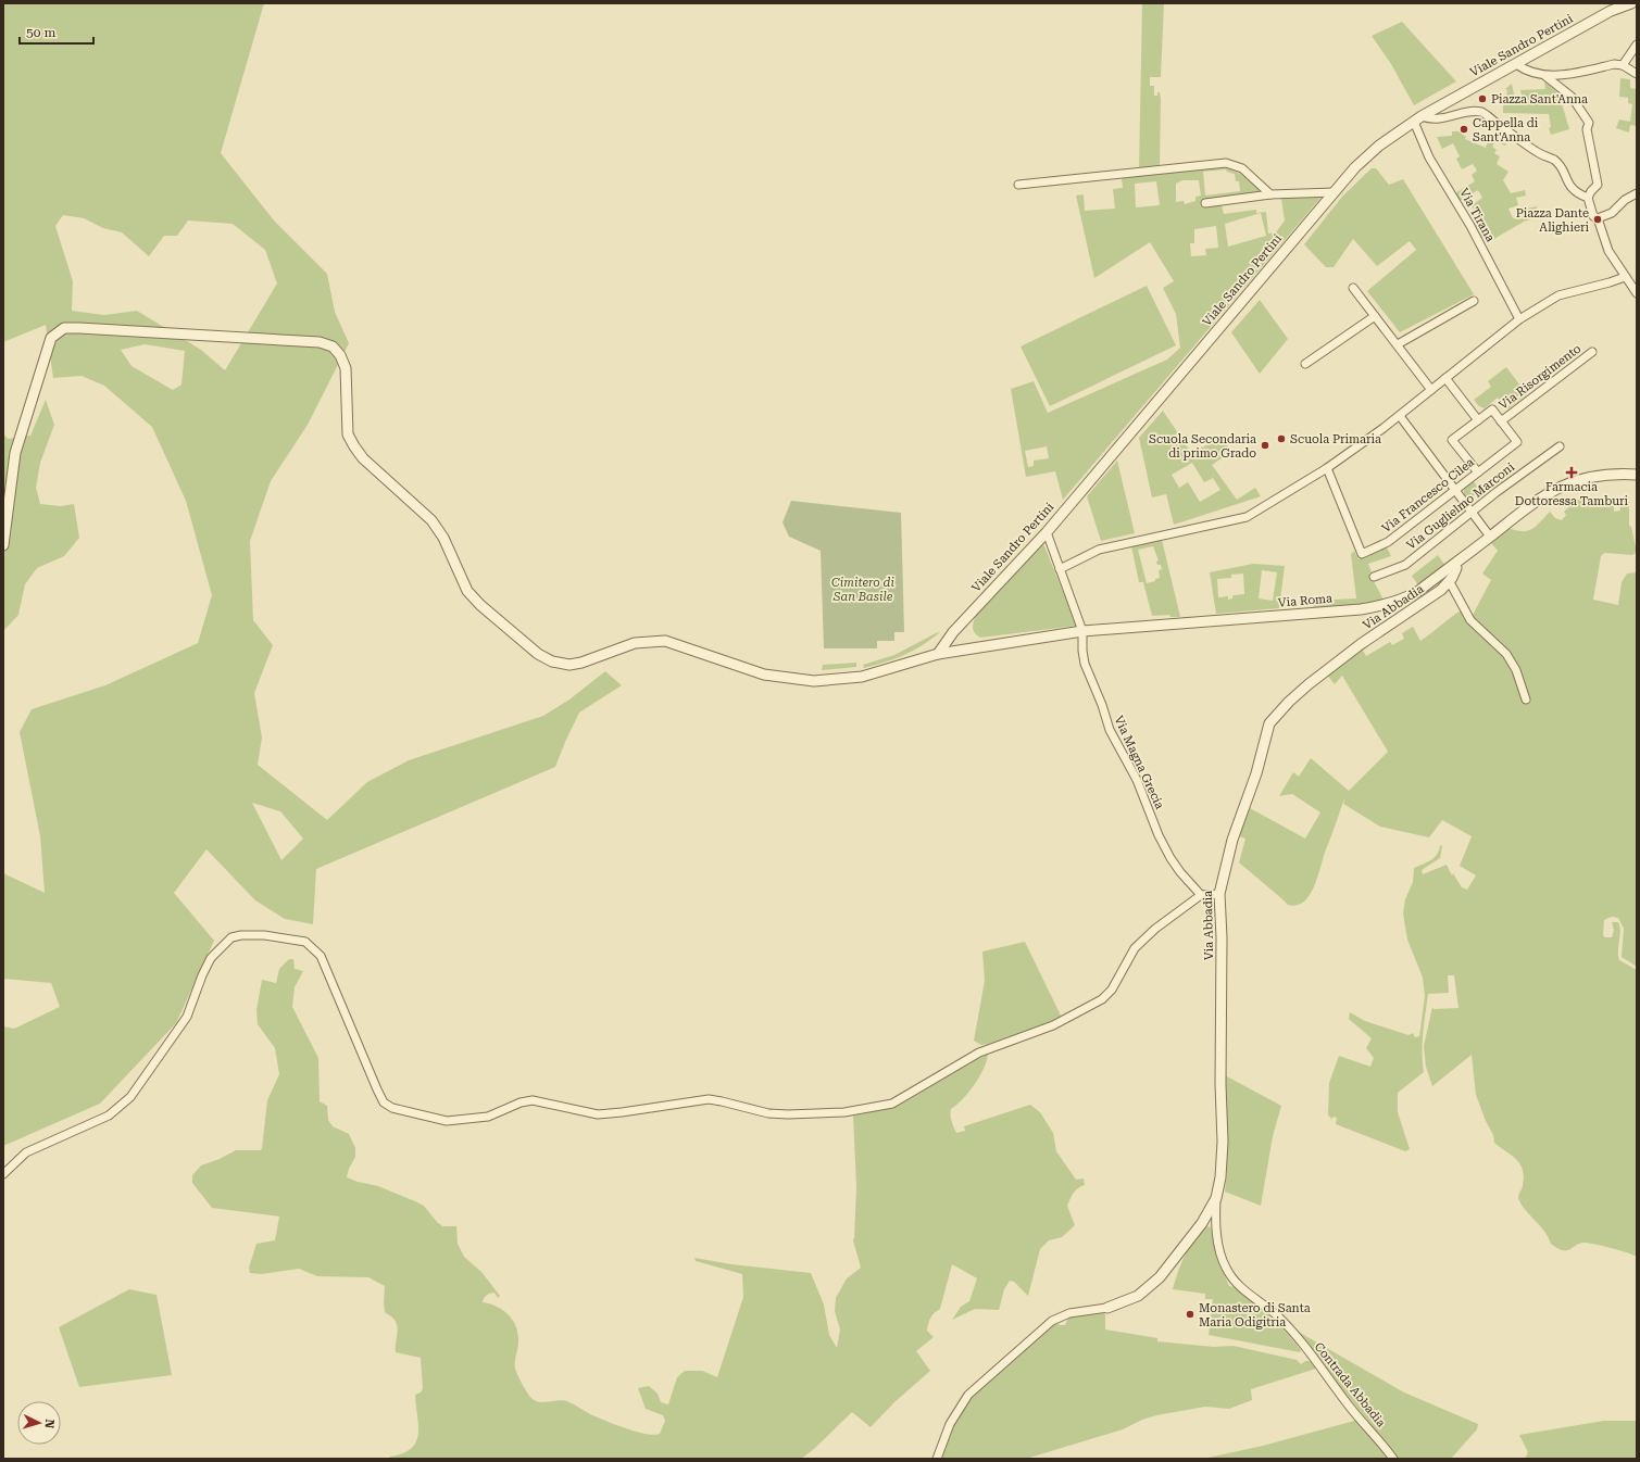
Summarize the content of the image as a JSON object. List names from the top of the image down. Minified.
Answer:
{"streets":{"street":["Viale Sandro Pertini","Via Tirana","Via Risorgimento","Via Francesco Cilea","Via Guglielmo Marconi","Via Roma","Via Abbadia","Via Magna Grecia","Contrada Abbadia"]},"crossings":[["Viale Sandro Pertini","Via Tirana"],["Viale Sandro Pertini","Via Roma"],["Viale Sandro Pertini","Via Magna Grecia"],["Via Risorgimento","Via Francesco Cilea"],["Via Roma","Via Magna Grecia"],["Via Abbadia","Contrada Abbadia"]],"parks":["Cimitero di San Basile"],"places":{"other":["Piazza Sant'Anna","Cappella di Sant'Anna","Piazza Dante Alighieri","Scuola Primaria","Scuola Secondaria di primo Grado","Monastero di Santa Maria Odigitria"],"health":["Farmacia Dottoressa Tamburi"]},"scale_bar":"50 m","north":"right"}
